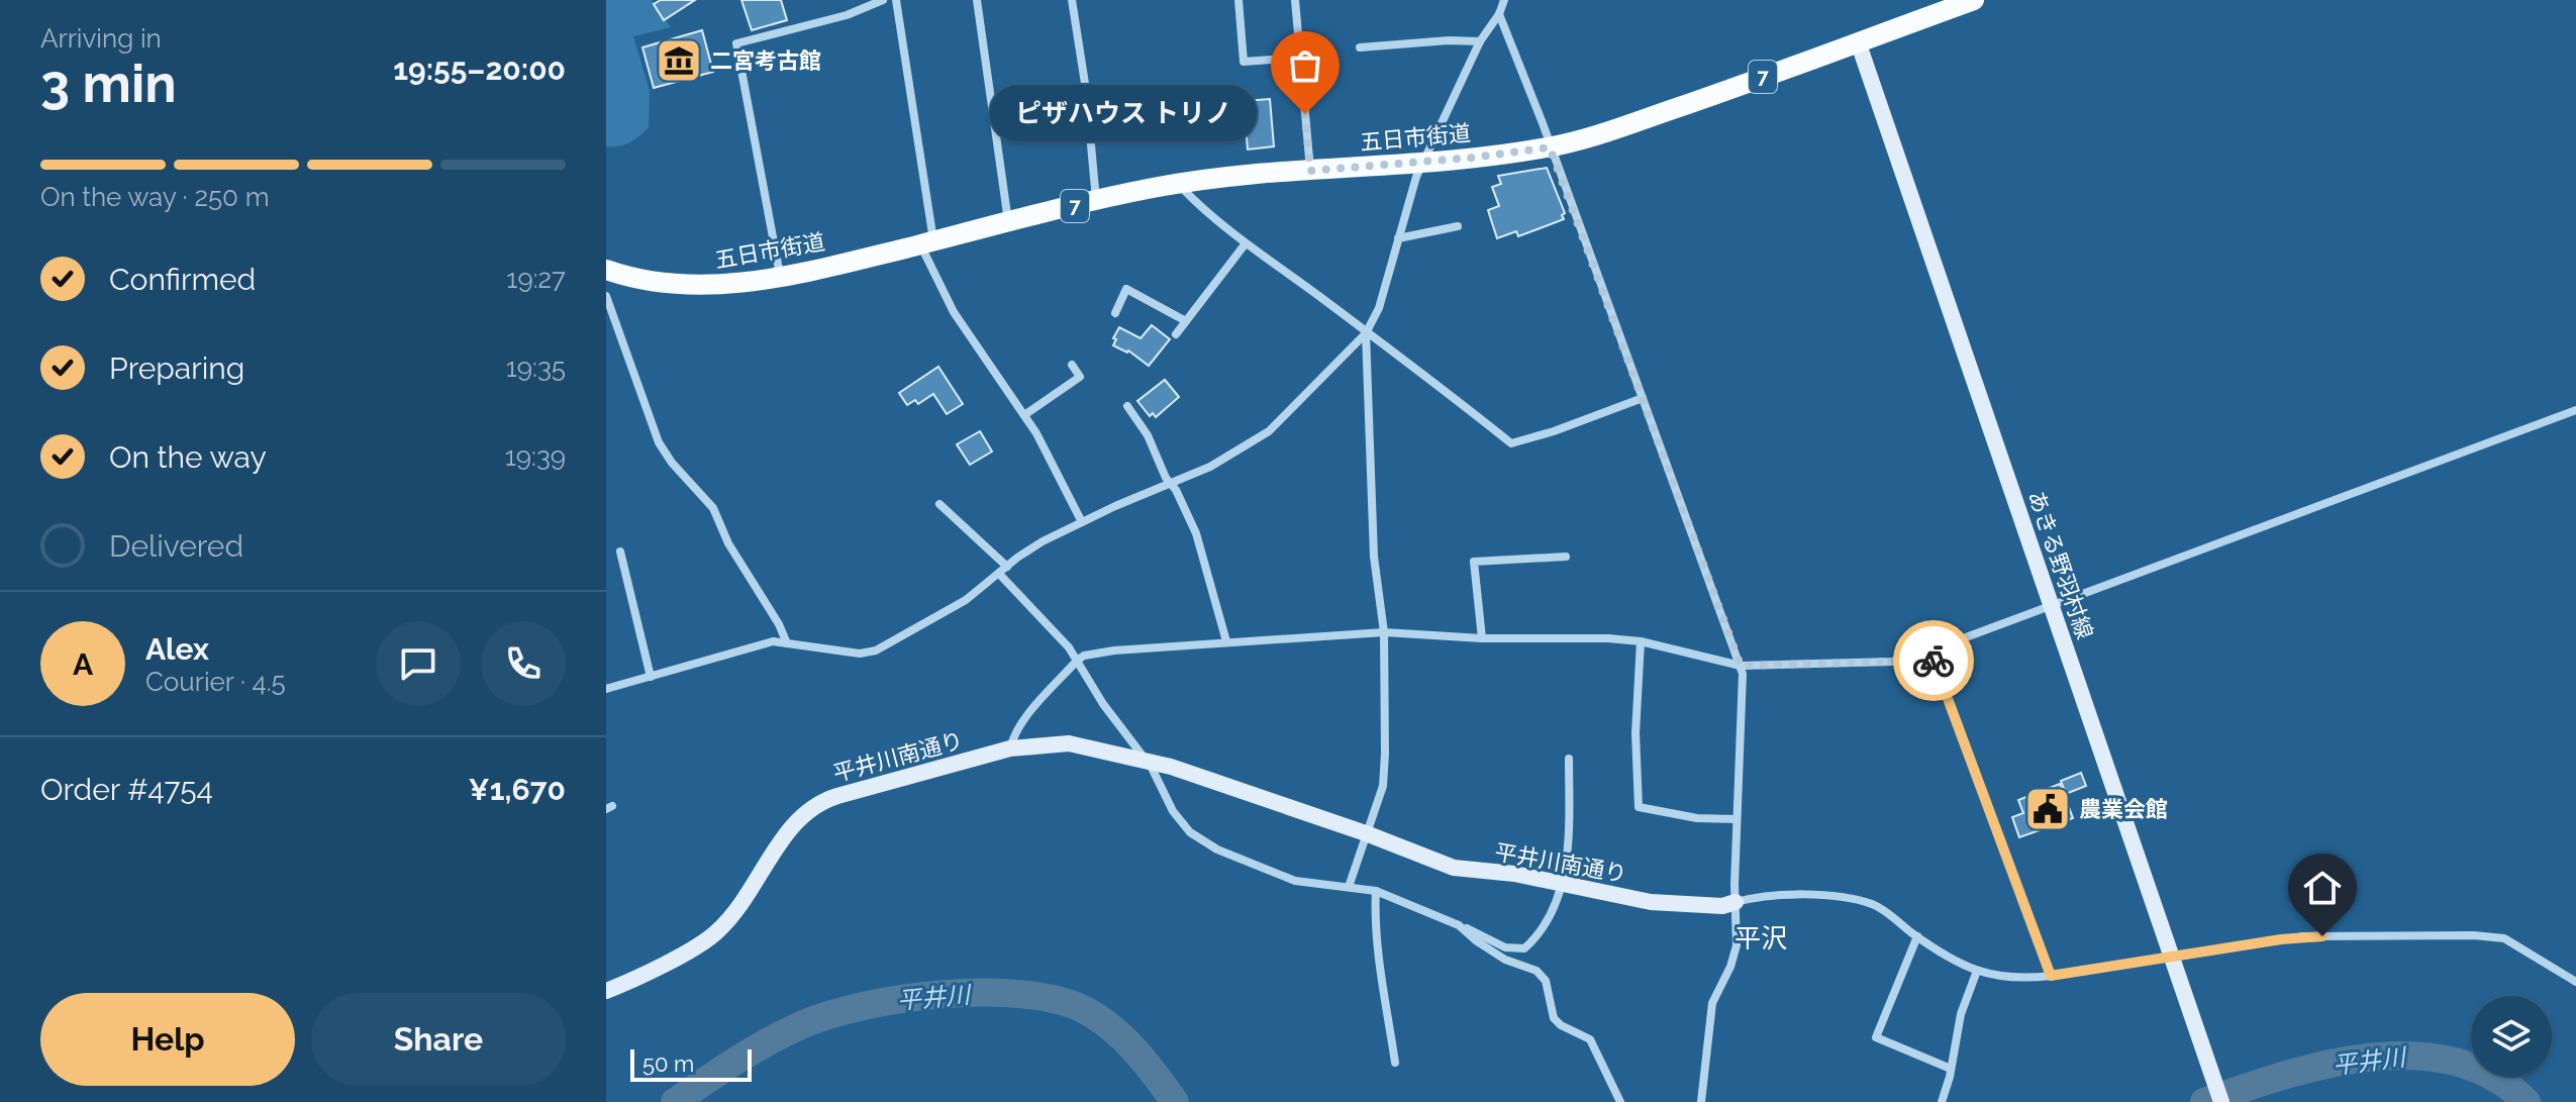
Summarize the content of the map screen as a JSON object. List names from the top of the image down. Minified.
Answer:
{"streets":{"main road":["7","五日市街道"],"street":["あきる野羽村線","平井川南通り"]},"crossings":[["五日市街道","あきる野羽村線"],["あきる野羽村線","平井川南通り"]],"districts":["平沢"],"water":["平井川"],"places":{"museum":["二宮考古館"],"other":["ピザハウス トリノ"],"public building":["農業会館"]},"scale_bar":"50 m","page":{"heading":["3 min","Arriving in","19:55–20:00"],"panel":["Alex","Courier · 4.5","Order #4754","¥1,670"],"bubble":"ピザハウス トリノ","bar":"On the way · 250 m","list":[["Confirmed","19:27"],["Preparing","19:35"],["On the way","19:39"],"Delivered"],"round":"A","buttons":["Help","Share"],"scale":"50 m"}}
